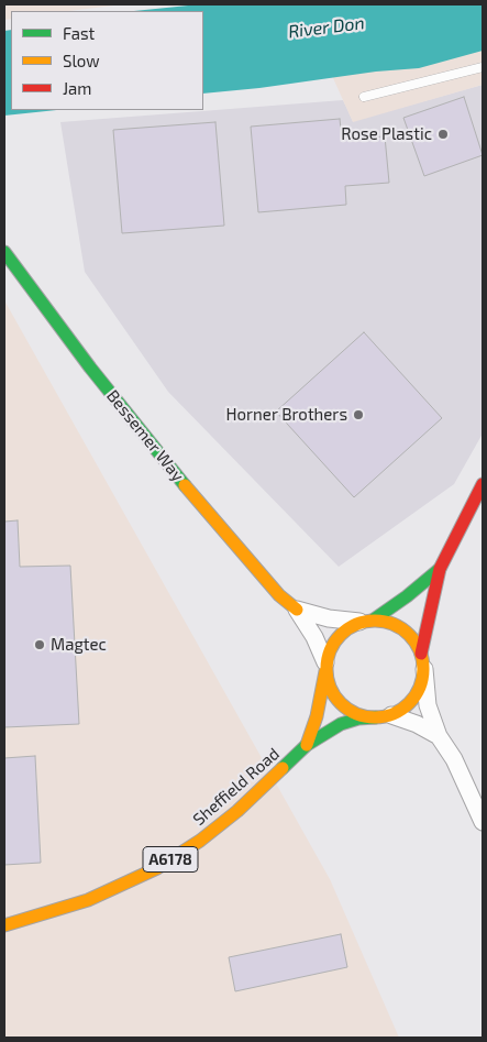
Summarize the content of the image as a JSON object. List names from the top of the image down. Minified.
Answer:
{"streets":{"main road":["Bessemer Way","Sheffield Road","A6178"]},"crossings":[["Bessemer Way","Sheffield Road"]],"water":["River Don"],"places":["Rose Plastic","Horner Brothers","Magtec"],"legend":["Fast","Slow","Jam"]}
